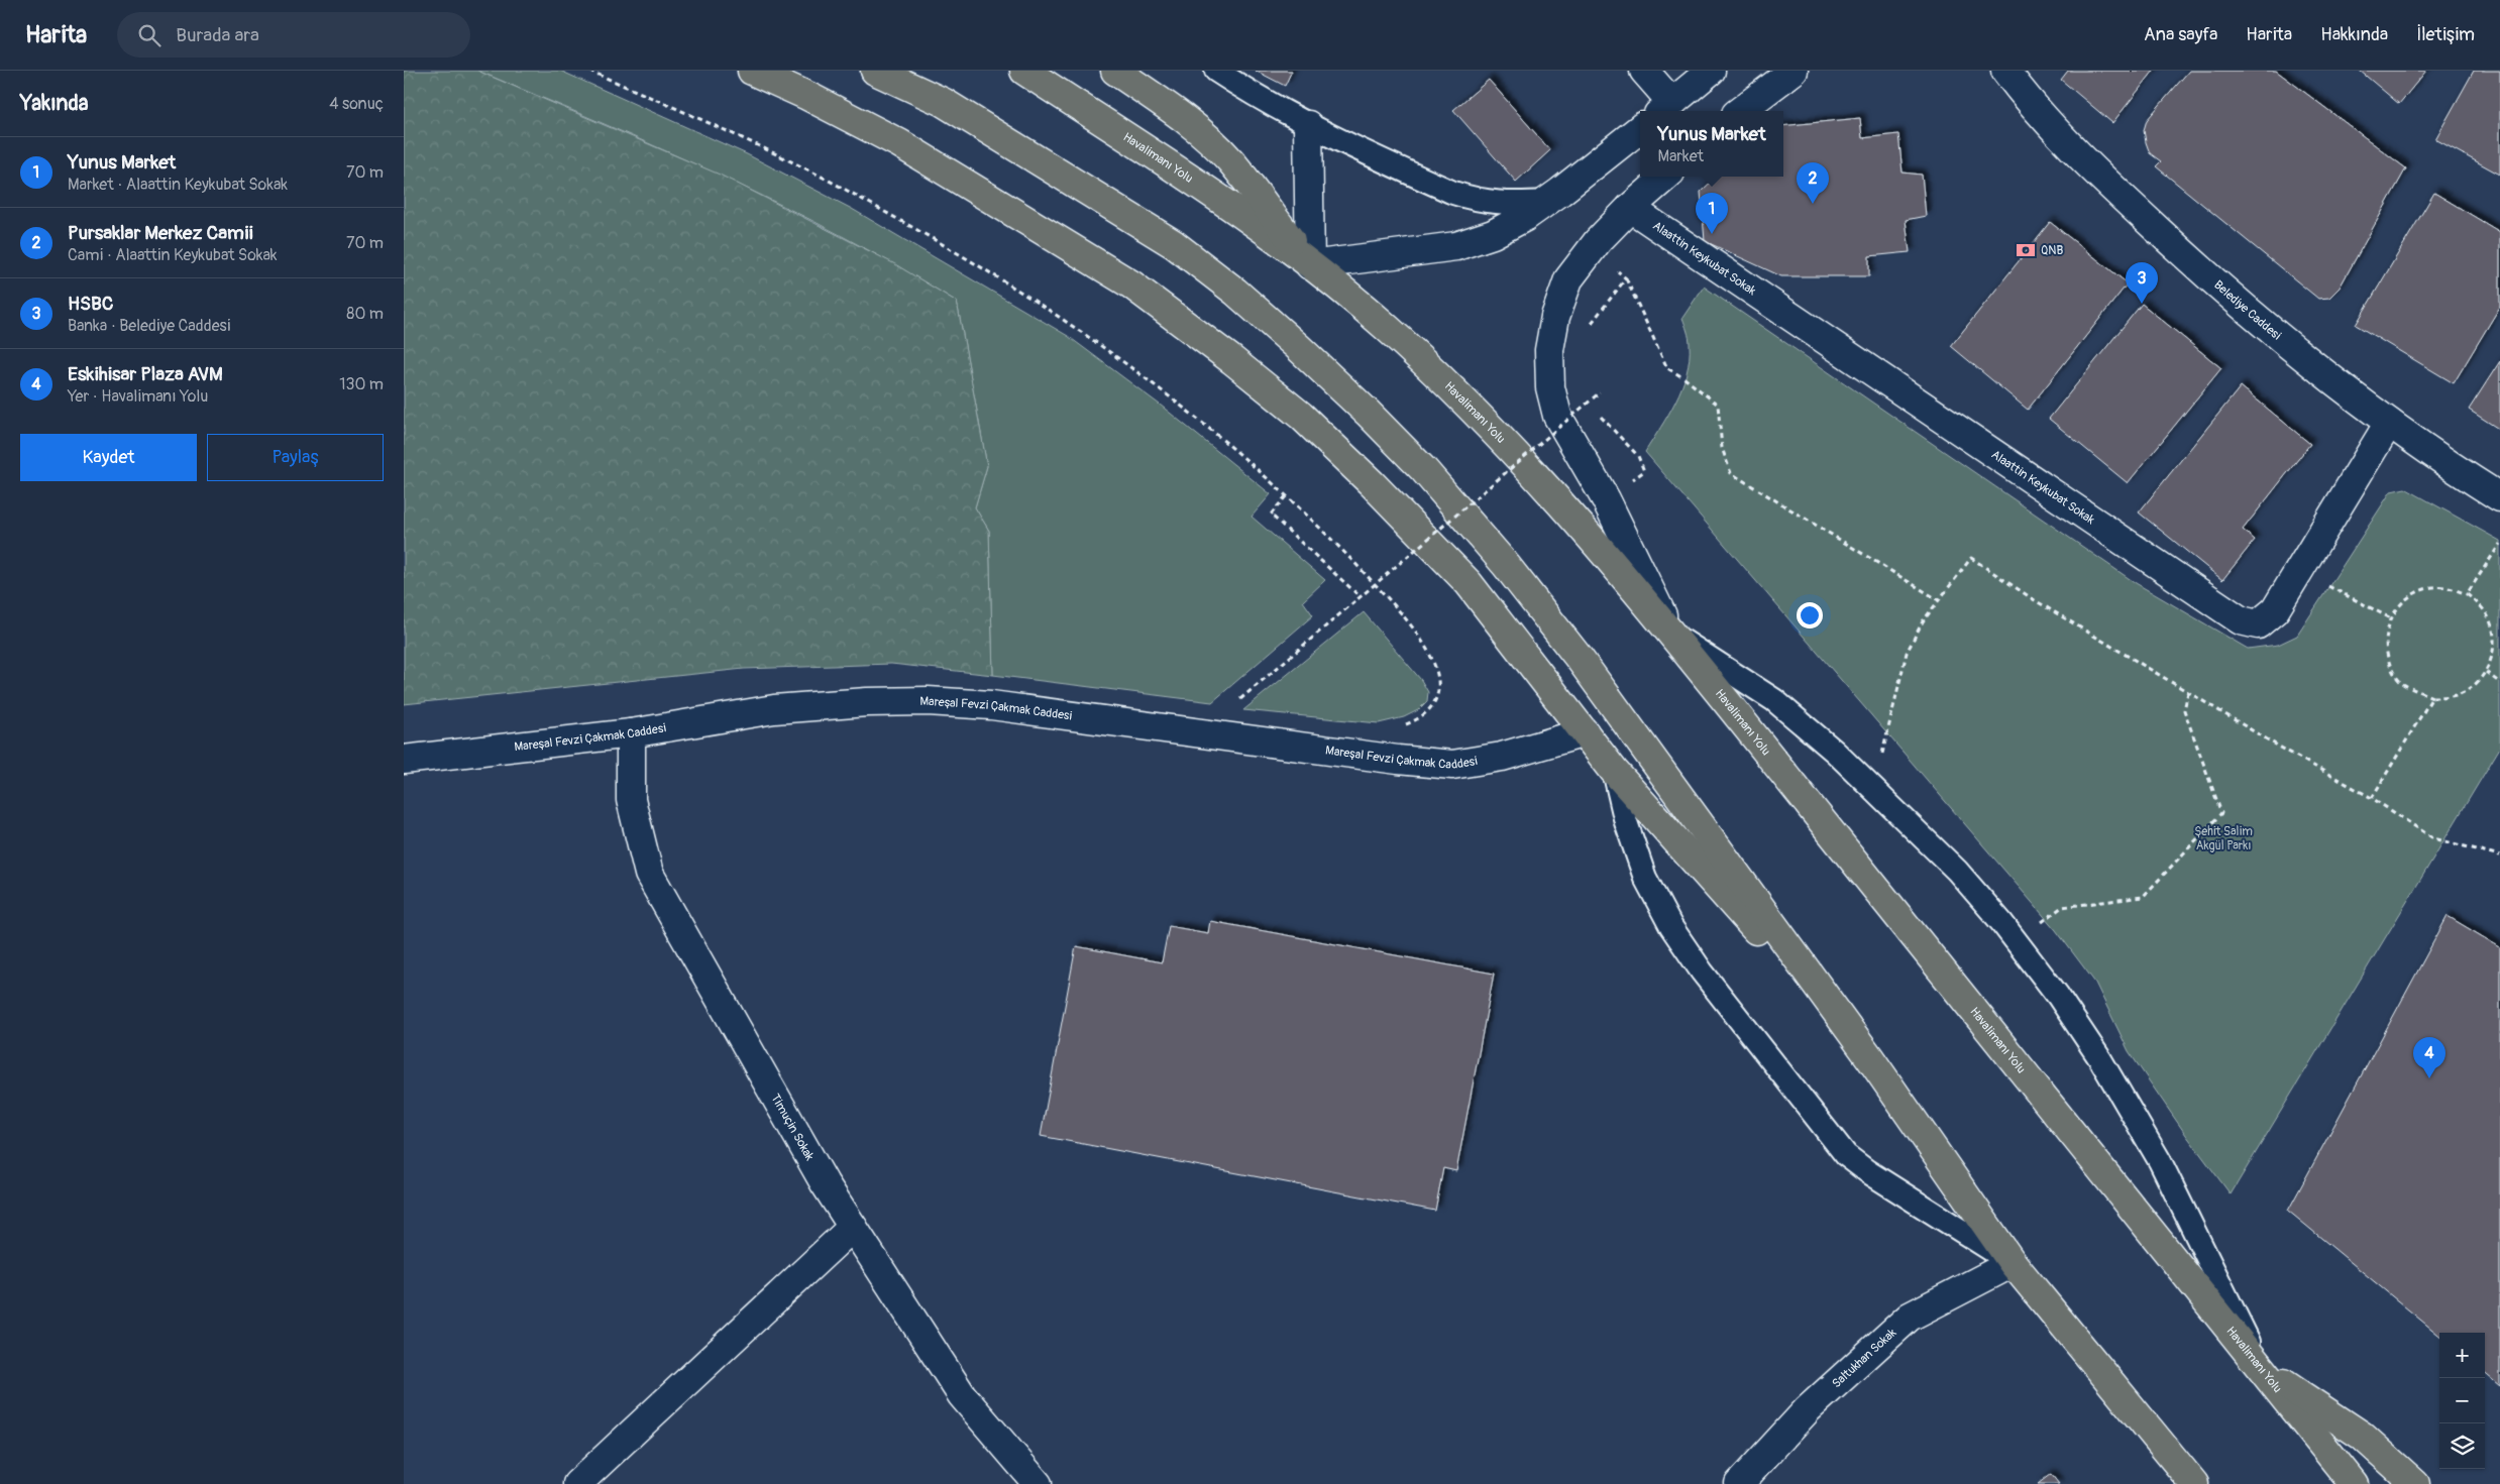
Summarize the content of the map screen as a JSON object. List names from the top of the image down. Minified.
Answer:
{"streets":{"highway":["Havalimanı Yolu"],"street":["Alaattin Keykubat Sokak","Belediye Caddesi","Mareşal Fevzi Çakmak Caddesi","Timuçin Sokak","Saltukhan Sokak"]},"crossings":[["Alaattin Keykubat Sokak","Belediye Caddesi"],["Mareşal Fevzi Çakmak Caddesi","Timuçin Sokak"]],"parks":["Şehit Salim Akgül Parkı"],"places":{"bank":["QNB"]},"page":{"header":"Harita","search":"Burada ara","nav":["Ana sayfa","Harita","Hakkında","İletişim"],"heading":["Yakında","4 sonuç"],"popup":["Yunus Market","Market"],"list":[{"mark":"1","name":"Yunus Market","note":"Market · Alaattin Keykubat Sokak","value":"70 m"},{"mark":"2","name":"Pursaklar Merkez Camii","note":"Cami · Alaattin Keykubat Sokak","value":"70 m"},{"mark":"3","name":"HSBC","note":"Banka · Belediye Caddesi","value":"80 m"},{"mark":"4","name":"Eskihisar Plaza AVM","note":"Yer · Havalimanı Yolu","value":"130 m"}],"pins":["2","1","3","4"],"buttons":["Kaydet","Paylaş"],"map_buttons":["+","−"]}}
